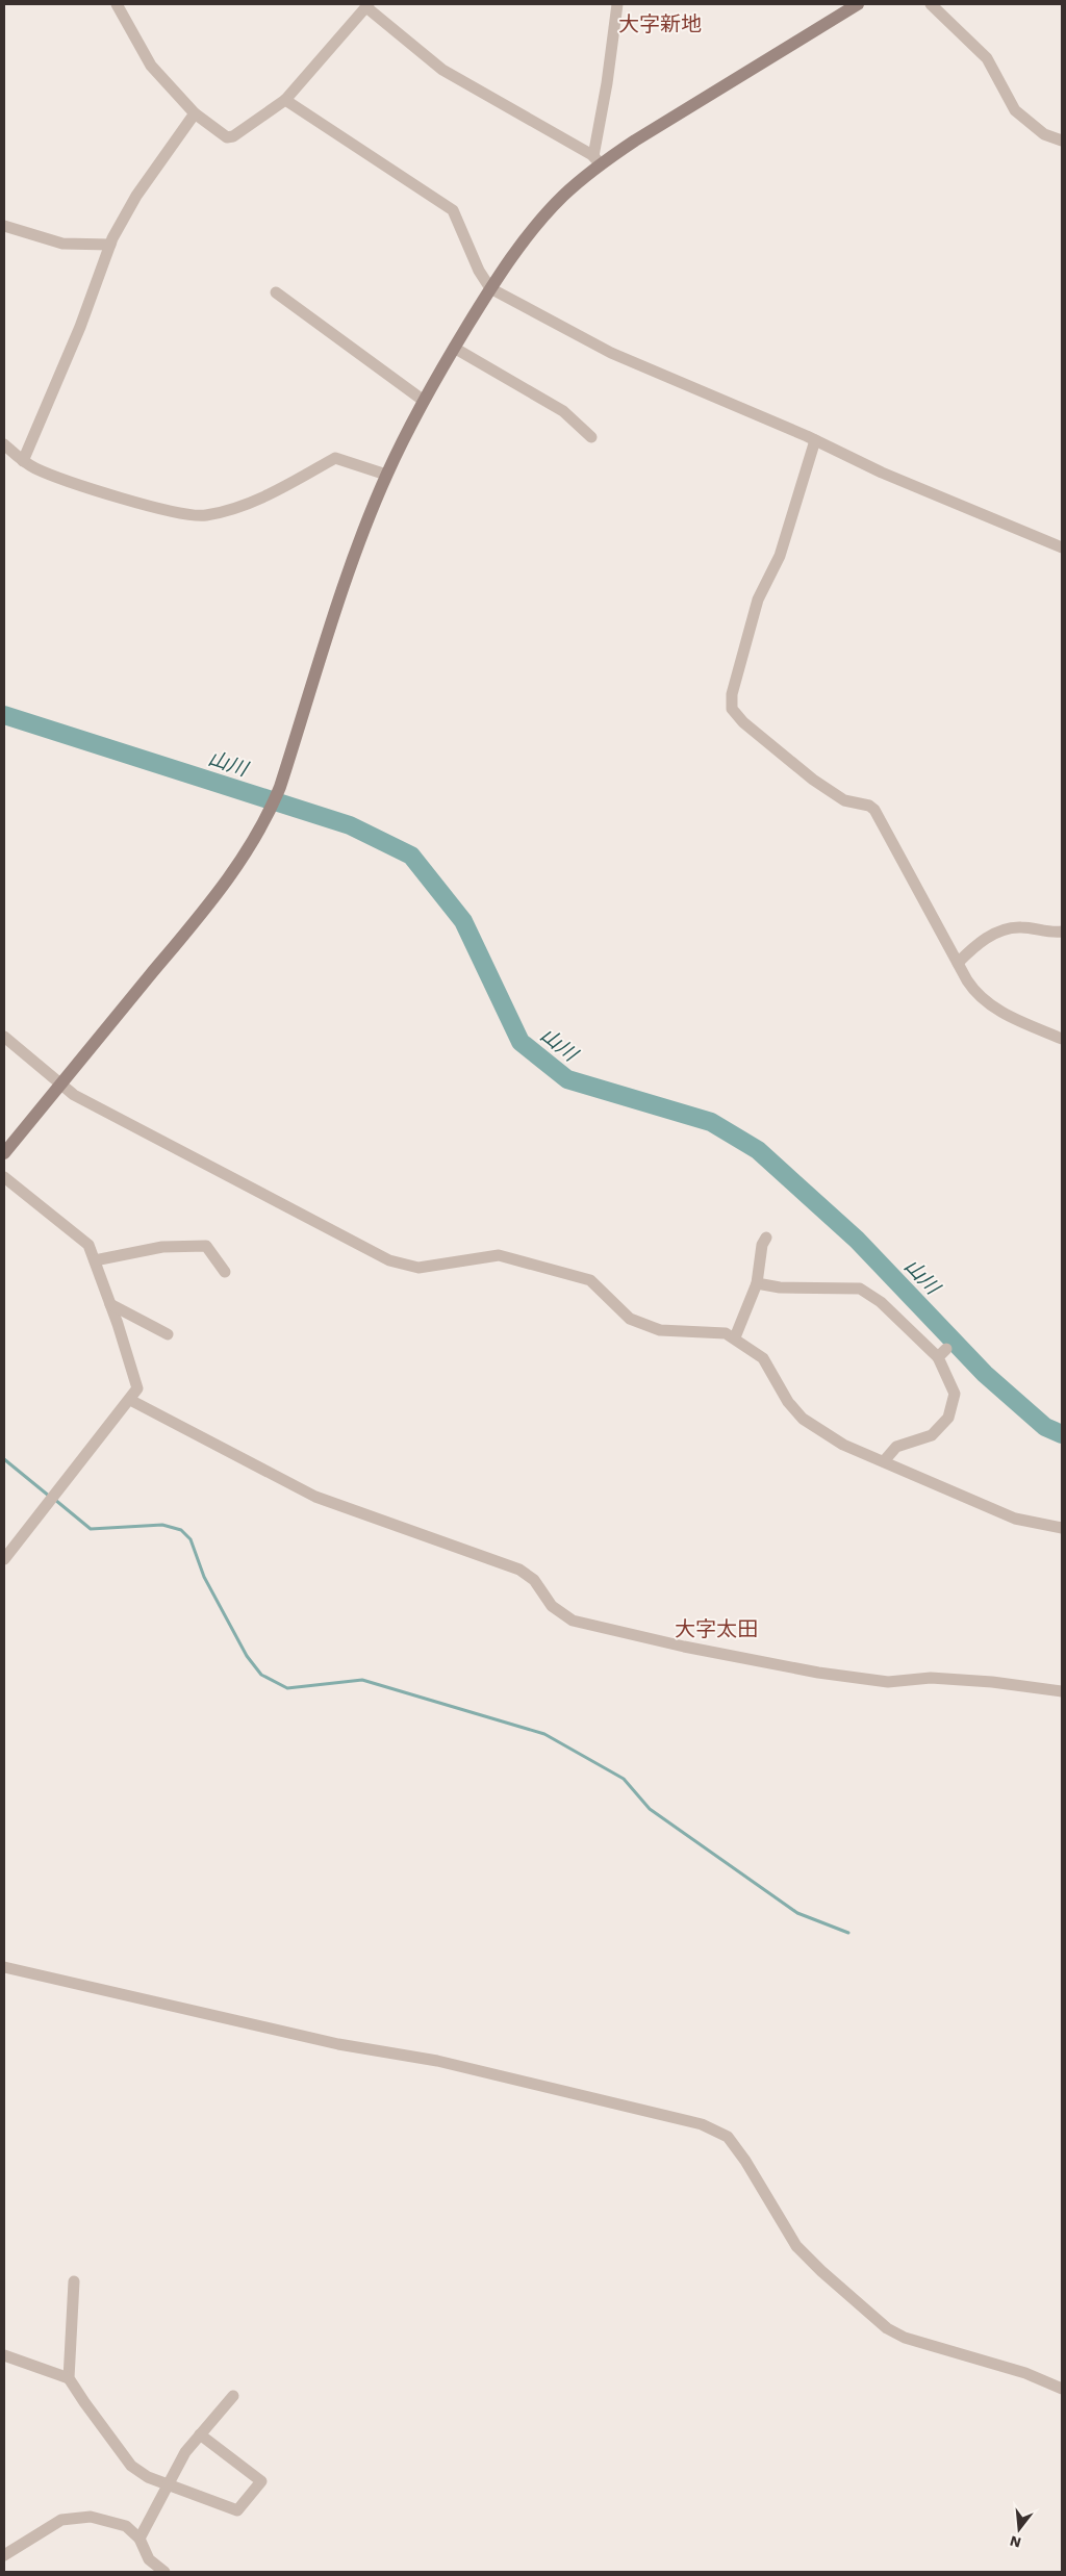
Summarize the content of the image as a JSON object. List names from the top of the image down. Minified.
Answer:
{"districts":["大字新地","大字太田"],"water":["山川"],"north":"bottom"}
